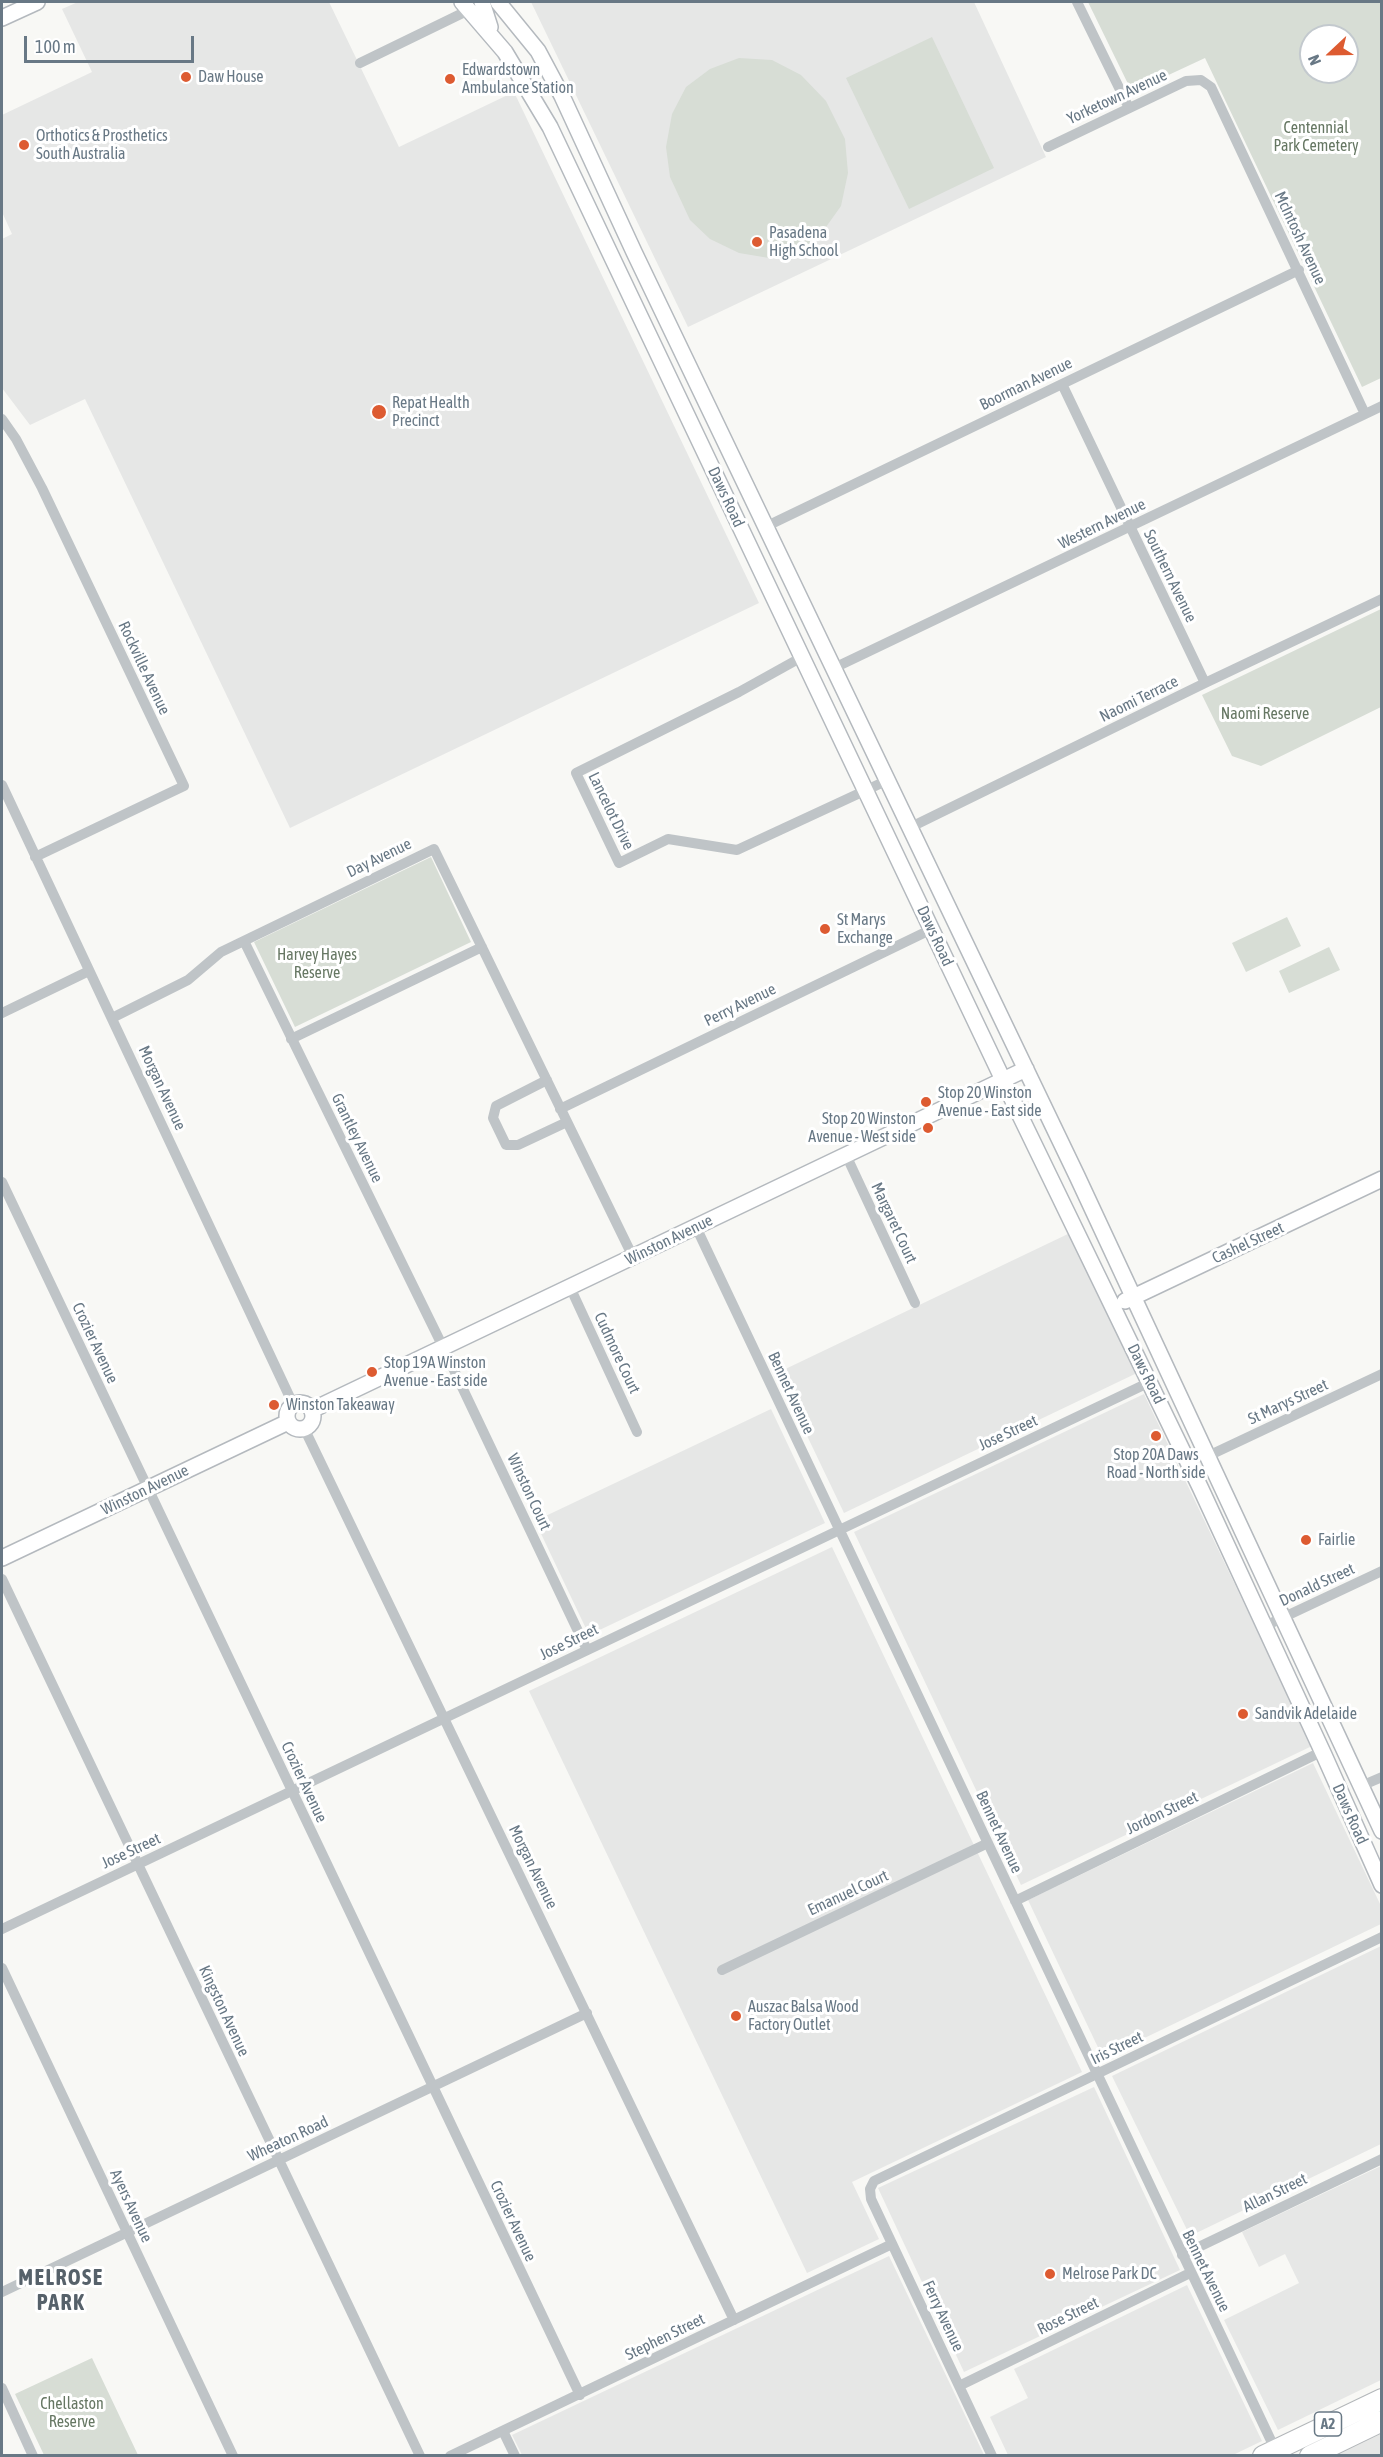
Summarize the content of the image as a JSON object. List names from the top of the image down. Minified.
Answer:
{"streets":{"highway":["A2"],"main road":["Daws Road","Winston Avenue","Cashel Street"],"street":["Yorketown Avenue","McIntosh Avenue","Boorman Avenue","Western Avenue","Southern Avenue","Rockville Avenue","Naomi Terrace","Lancelot Drive","Day Avenue","Perry Avenue","Morgan Avenue","Grantley Avenue","Margaret Court","Crozier Avenue","Cudmore Court","Bennet Avenue","St Marys Street","Jose Street","Winston Court","Donald Street","Jordon Street","Emanuel Court","Kingston Avenue","Iris Street","Wheaton Road","Allan Street","Ayers Avenue","Ferry Avenue","Rose Street","Stephen Street"]},"crossings":[["Yorketown Avenue","McIntosh Avenue"],["McIntosh Avenue","Boorman Avenue"],["McIntosh Avenue","Western Avenue"],["Boorman Avenue","Daws Road"],["Boorman Avenue","Southern Avenue"],["Daws Road","Western Avenue"],["Daws Road","Naomi Terrace"],["Daws Road","Lancelot Drive"],["Daws Road","Perry Avenue"],["Daws Road","Winston Avenue"],["Daws Road","Cashel Street"],["Daws Road","St Marys Street"],["Daws Road","Jose Street"],["Daws Road","Donald Street"],["Daws Road","Jordon Street"],["Western Avenue","Southern Avenue"],["Southern Avenue","Naomi Terrace"],["Rockville Avenue","Morgan Avenue"],["Day Avenue","Perry Avenue"],["Day Avenue","Morgan Avenue"],["Day Avenue","Grantley Avenue"],["Day Avenue","Winston Avenue"],["Morgan Avenue","Winston Avenue"],["Morgan Avenue","Jose Street"],["Morgan Avenue","Wheaton Road"],["Morgan Avenue","Stephen Street"],["Grantley Avenue","Winston Avenue"],["Grantley Avenue","Winston Court"],["Margaret Court","Winston Avenue"],["Winston Avenue","Crozier Avenue"],["Winston Avenue","Cudmore Court"],["Winston Avenue","Bennet Avenue"],["Winston Avenue","Winston Court"],["Crozier Avenue","Jose Street"],["Crozier Avenue","Wheaton Road"],["Crozier Avenue","Stephen Street"],["Bennet Avenue","Jose Street"],["Bennet Avenue","Jordon Street"],["Bennet Avenue","Emanuel Court"],["Bennet Avenue","Iris Street"],["Bennet Avenue","Allan Street"],["Bennet Avenue","Rose Street"],["Bennet Avenue","A2"],["Jose Street","Winston Court"],["Jose Street","Kingston Avenue"],["Kingston Avenue","Wheaton Road"],["Iris Street","Ferry Avenue"],["Wheaton Road","Ayers Avenue"],["Ferry Avenue","Rose Street"],["Ferry Avenue","Stephen Street"]],"districts":["MELROSE PARK"],"parks":["Centennial Park Cemetery","Naomi Reserve","Harvey Hayes Reserve","Chellaston Reserve"],"places":["Daw House","Edwardstown Ambulance Station","Orthotics & Prosthetics South Australia","Pasadena High School","Repat Health Precinct","St Marys Exchange","Stop 20 Winston Avenue - East side","Stop 20 Winston Avenue - West side","Stop 19A Winston Avenue - East side","Winston Takeaway","Stop 20A Daws Road - North side","Fairlie","Sandvik Adelaide","Auszac Balsa Wood Factory Outlet","Melrose Park DC"],"scale_bar":"100 m","north":"left"}
